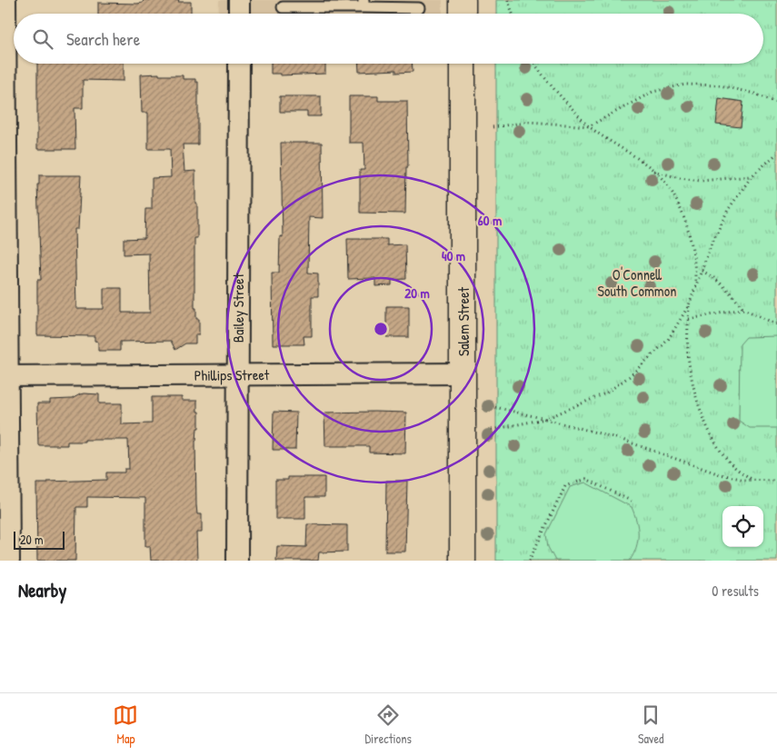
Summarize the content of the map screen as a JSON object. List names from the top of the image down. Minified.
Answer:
{"streets":{"main road":["Salem Street"],"street":["Bailey Street","Phillips Street"]},"crossings":[["Bailey Street","Phillips Street"],["Salem Street","Phillips Street"]],"parks":["O'Connell South Common"],"scale_bar":"20 m","page":{"search":"Search here","scale":"20 m","heading":["Nearby","0 results"],"nav":["Map","Directions","Saved"]},"rings":["60 m","40 m","20 m"]}
